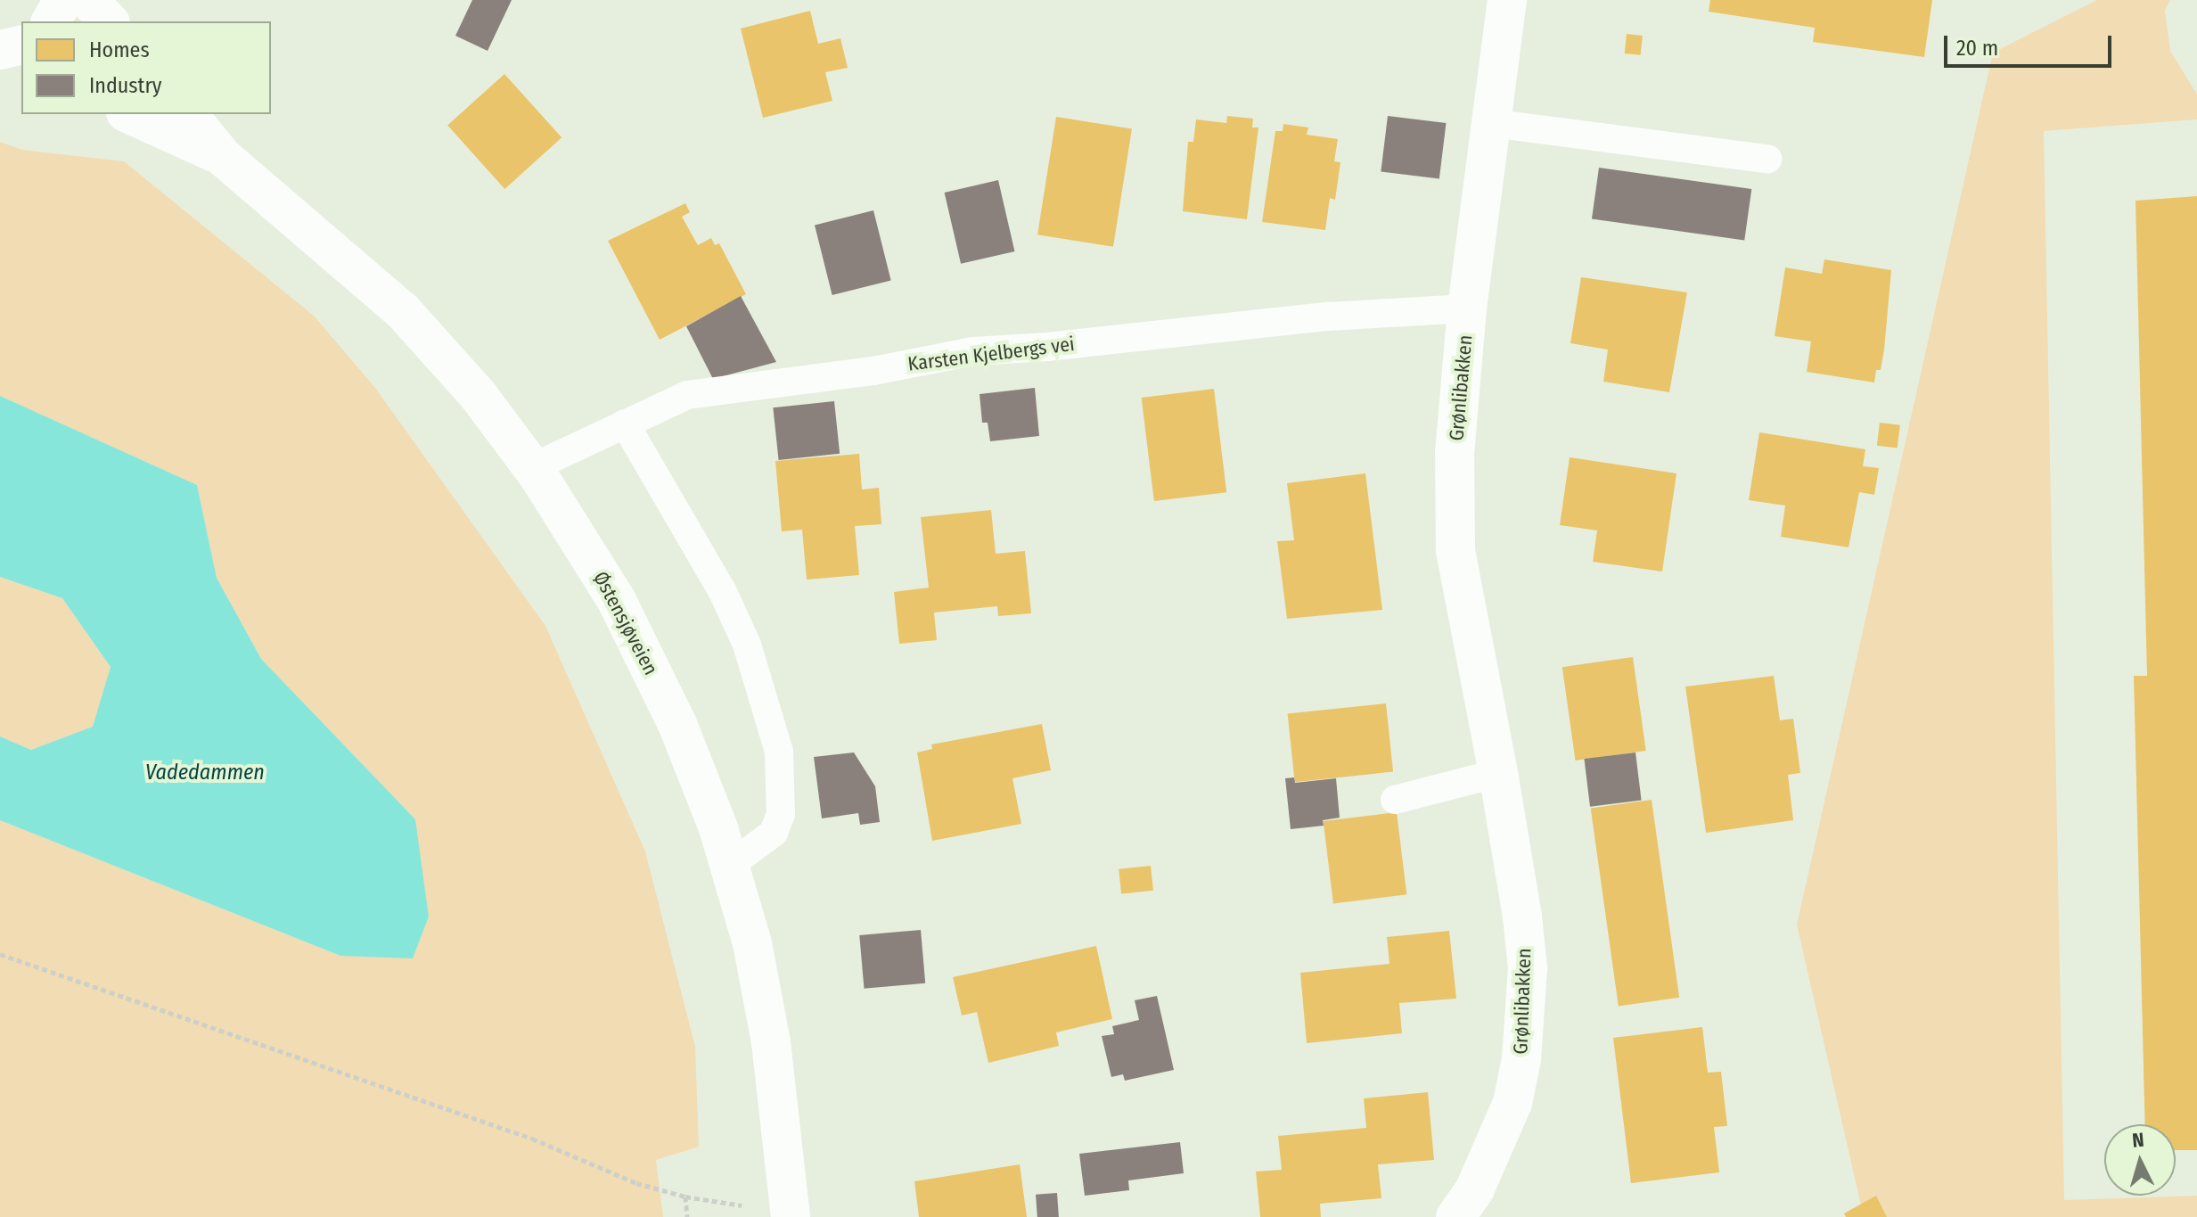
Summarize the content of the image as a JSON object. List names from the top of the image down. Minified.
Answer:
{"streets":{"main road":["Grønlibakken","Østensjøveien"],"lane":["Karsten Kjelbergs vei"]},"crossings":[["Karsten Kjelbergs vei","Grønlibakken"],["Karsten Kjelbergs vei","Østensjøveien"]],"water":["Vadedammen"],"legend":["Homes","Industry"],"scale_bar":"20 m","north":"top"}
